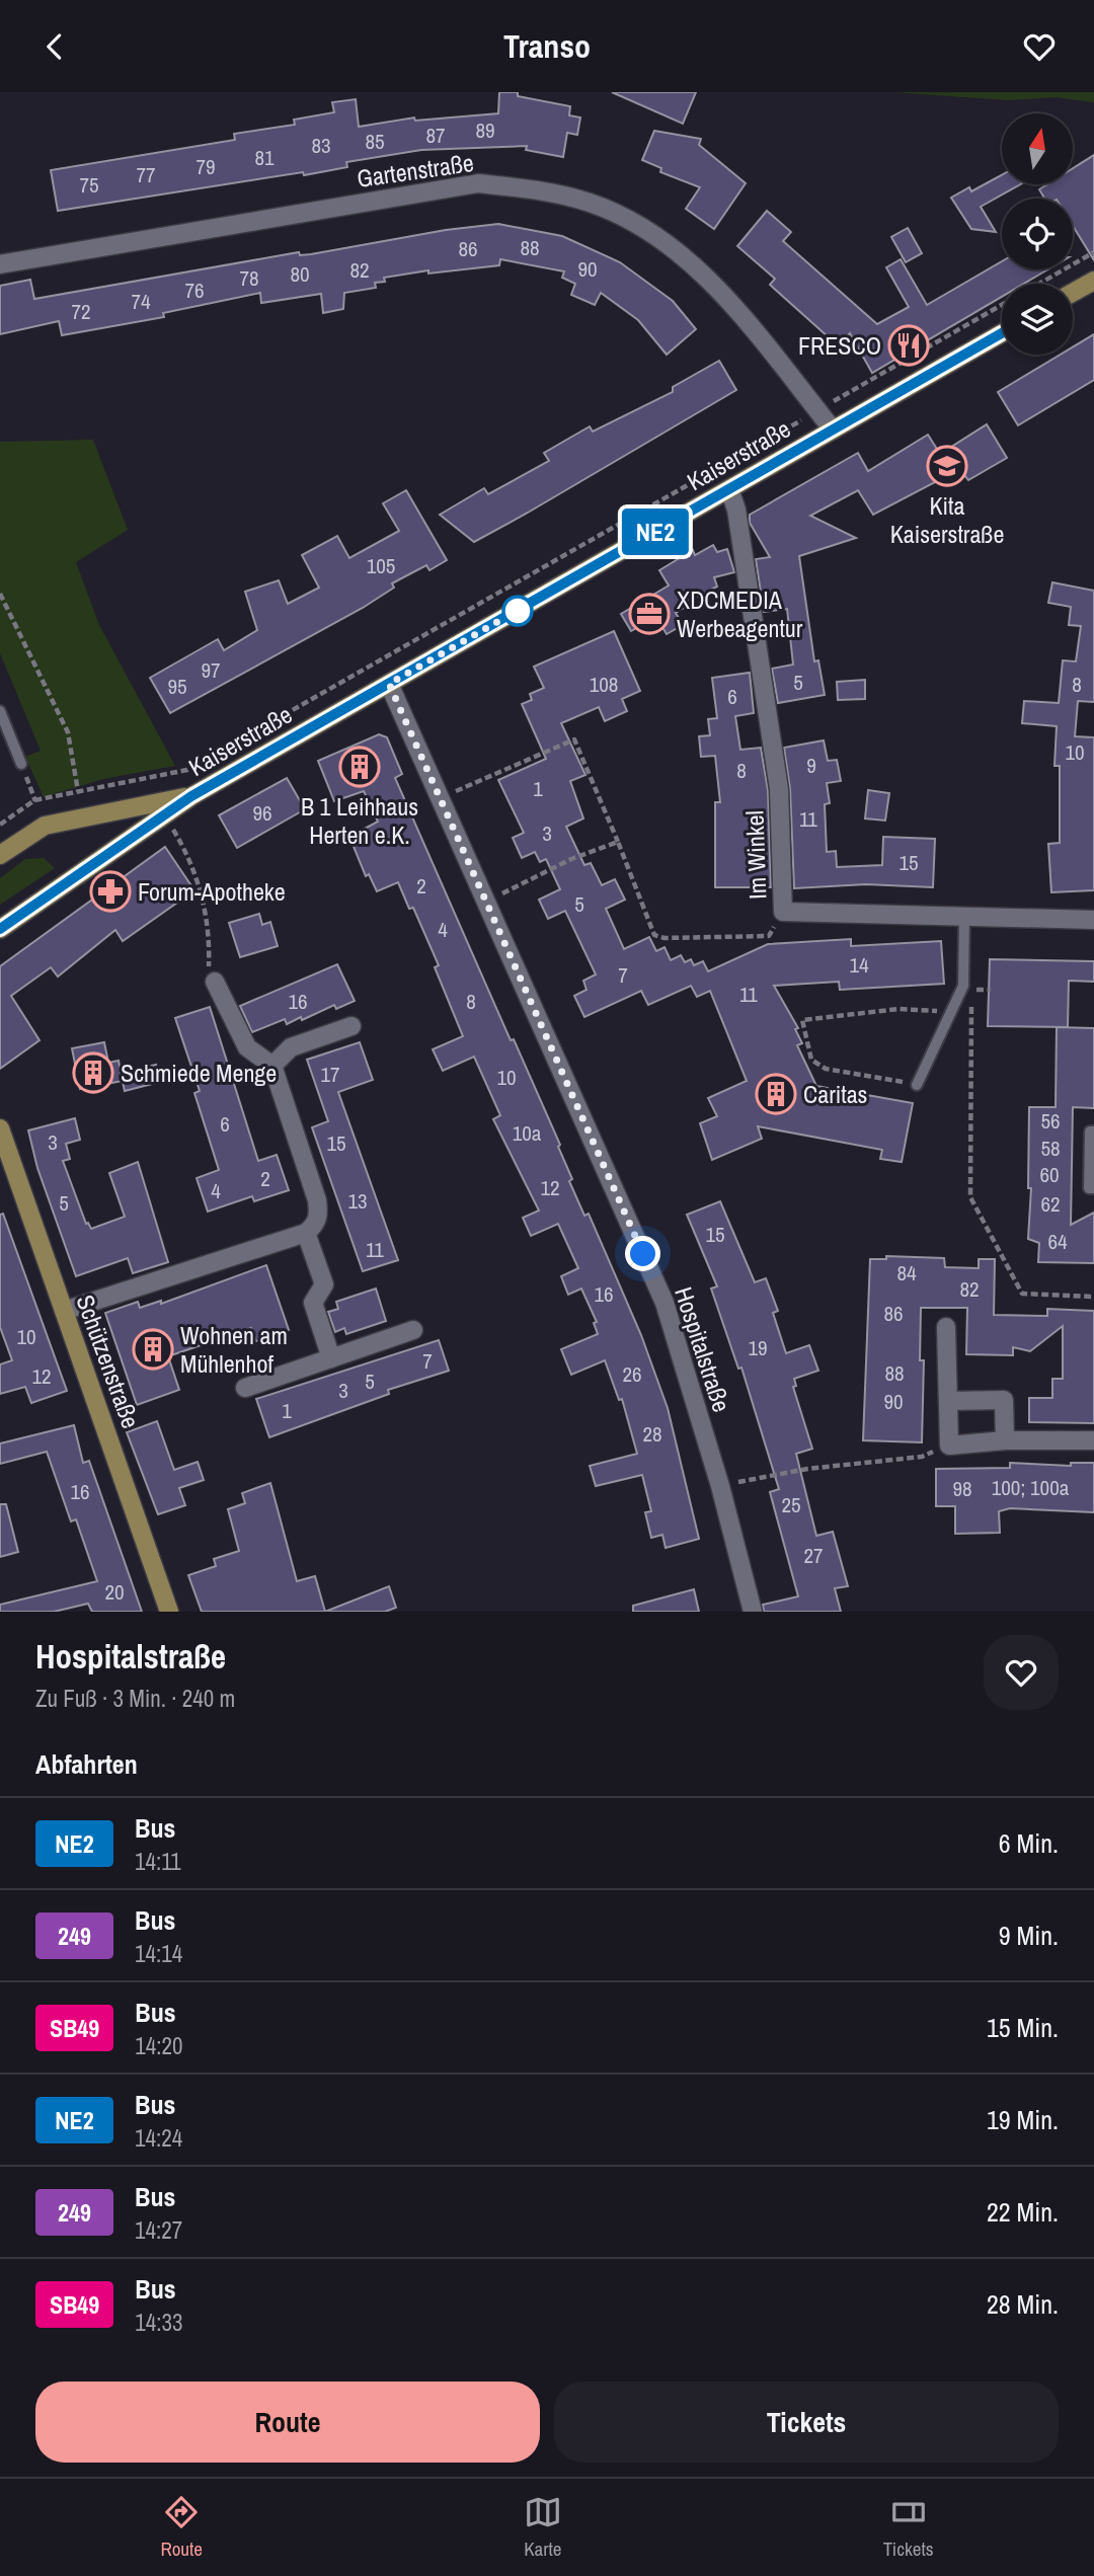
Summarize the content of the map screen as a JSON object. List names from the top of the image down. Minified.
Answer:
{"streets":{"main road":["Kaiserstraße","Schützenstraße"],"street":["Gartenstraße","Im Winkel","Hospitalstraße"]},"crossings":[["Gartenstraße","Kaiserstraße"],["Kaiserstraße","Im Winkel"],["Kaiserstraße","Hospitalstraße"]],"places":{"restaurant":["FRESCO"],"school or university":["Kita Kaiserstraße"],"office":["XDCMEDIA Werbeagentur"],"building":["B 1 Leihhaus Herten e.K.","Schmiede Menge","Caritas","Wohnen am Mühlenhof"],"pharmacy":["Forum-Apotheke"]},"lines":["bus line NE2"],"house_numbers":["89","87","85","83","81","79","77","75","88","86","90","82","80","78","76","74","72","105","97","5","108","8","95","6","10","9","8","1","96","11","3","15","2","5","4","14","7","11","16","8","17","10","56","6","10a","3","15","58","60","2","12","4","13","5","62","15","64","11","84","82","16","86","10","19","7","88","26","12","5","3","90","1","28","100; 100a","98","16","25","27","20"],"north":"top","page":{"header":"Transo","on_map":"NE2","heading":[["Hospitalstraße","Zu Fuß · 3 Min. · 240 m"],"Abfahrten"],"list":[{"mark":"NE2","name":"Bus","note":"14:11","value":"6 Min."},{"mark":"249","name":"Bus","note":"14:14","value":"9 Min."},{"mark":"SB49","name":"Bus","note":"14:20","value":"15 Min."},{"mark":"NE2","name":"Bus","note":"14:24","value":"19 Min."},{"mark":"249","name":"Bus","note":"14:27","value":"22 Min."},{"mark":"SB49","name":"Bus","note":"14:33","value":"28 Min."}],"buttons":["Route","Tickets"],"tabs":["Route","Karte","Tickets"]}}
